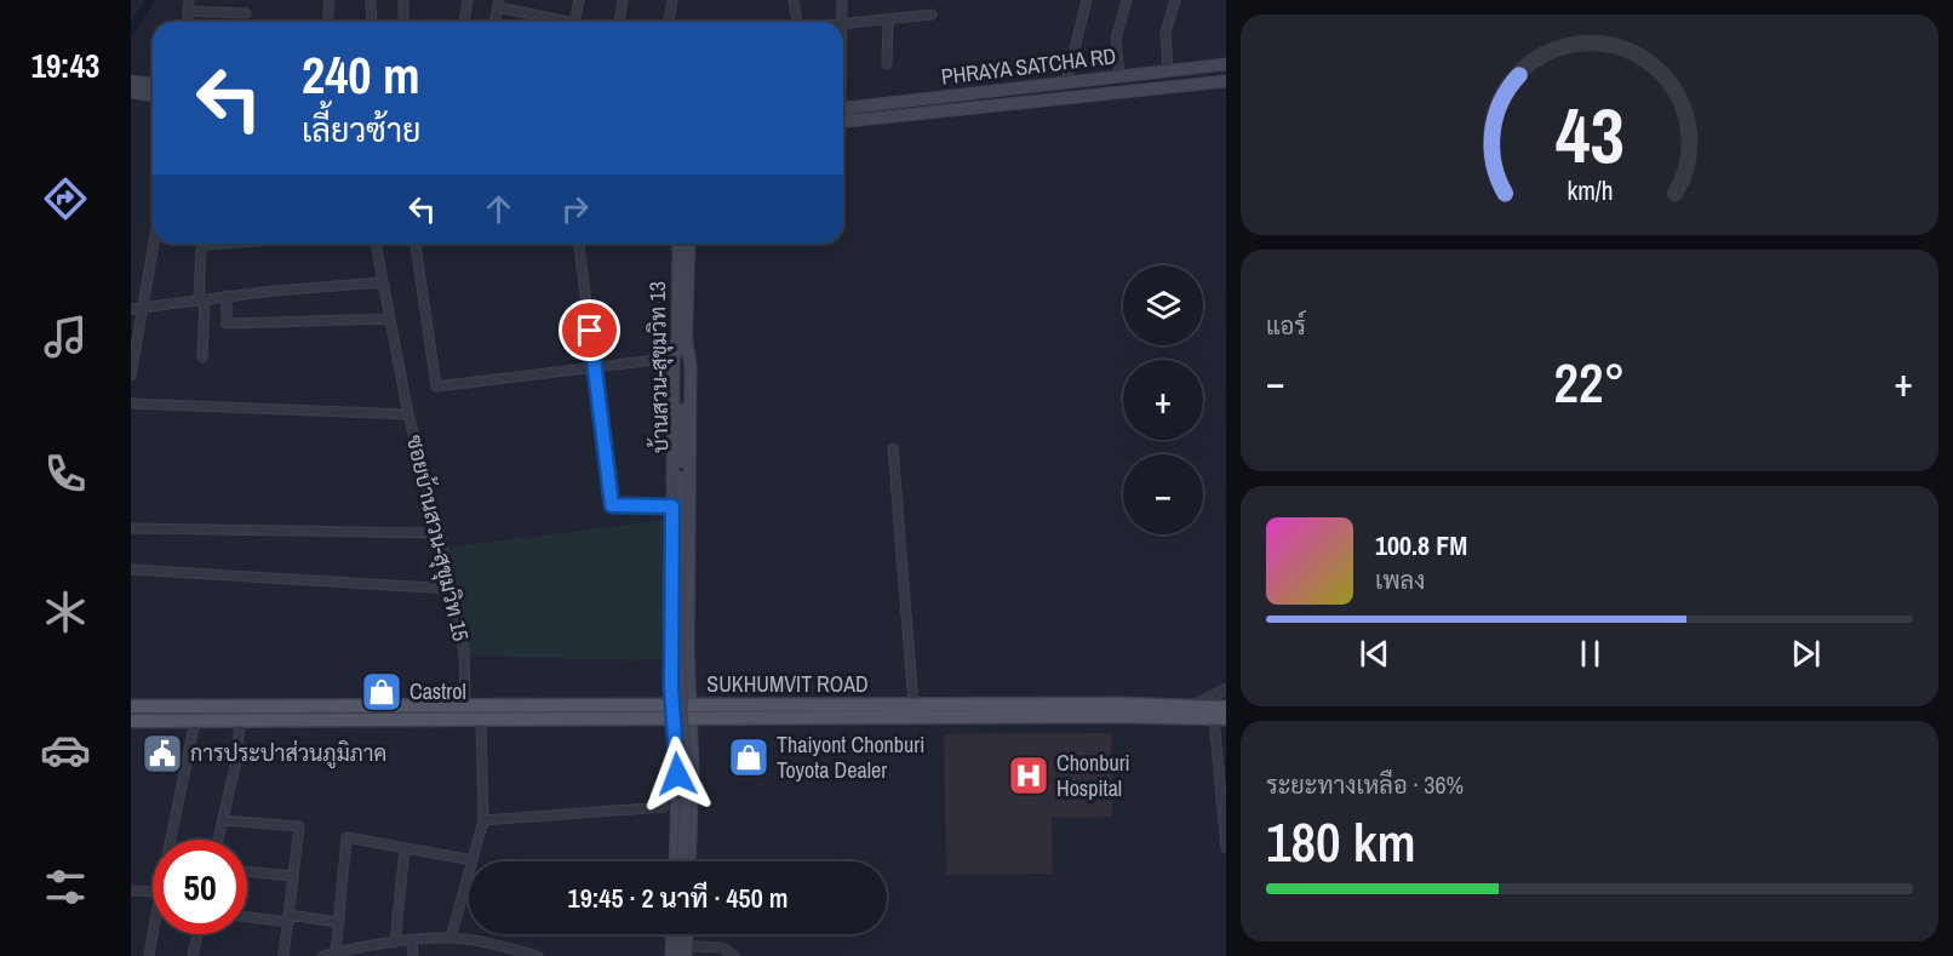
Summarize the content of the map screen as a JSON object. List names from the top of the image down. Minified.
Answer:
{"streets":{"main road":["PHRAYA SATCHA RD","บ้านสวน-สุขุมวิท 13","SUKHUMVIT ROAD"],"street":["ซอยบ้านสวน-สุขุมวิท 15"]},"crossings":[["ซอยบ้านสวน-สุขุมวิท 15","SUKHUMVIT ROAD"]],"places":{"shop":["Castrol","Thaiyont Chonburi Toyota Dealer"],"public building":["การประปาส่วนภูมิภาค"],"hospital":["Chonburi Hospital"]},"page":{"tabs":"19:43","turn":["240 m","เลี้ยวซ้าย"],"tile":["แอร์",["ระยะทางเหลือ · 36%","180 km"]],"map_buttons":["+","−"],"heat":["−","22°","+"],"song":["100.8 FM","เพลง"],"limit":"50","trip":"19:45 · 2 นาที · 450 m","gauge":["43","km/h"]}}
